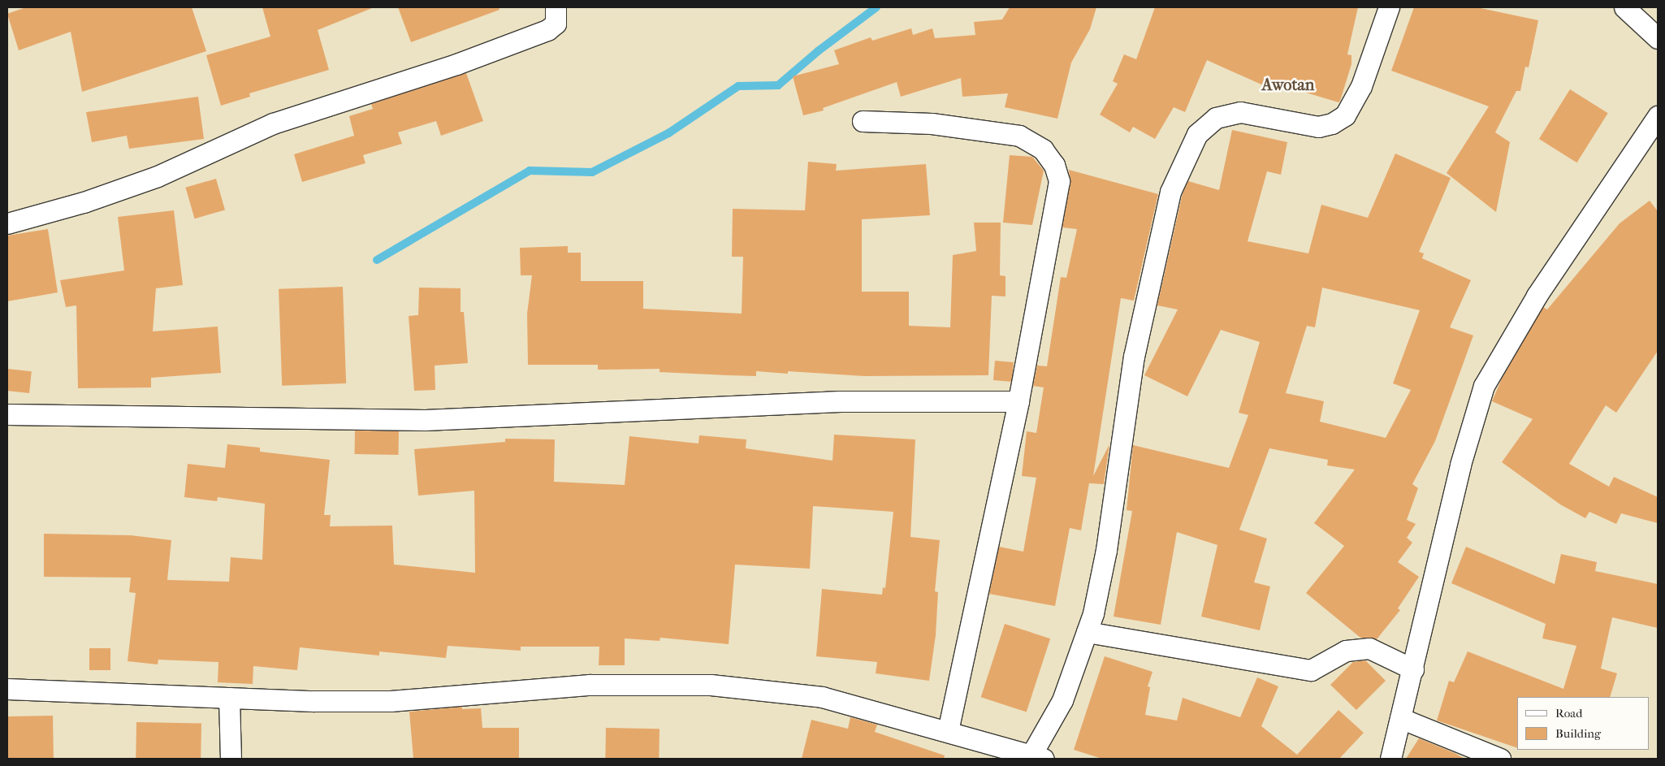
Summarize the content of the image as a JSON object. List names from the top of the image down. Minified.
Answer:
{"districts":["Awotan"],"legend":["Road","Building"]}
